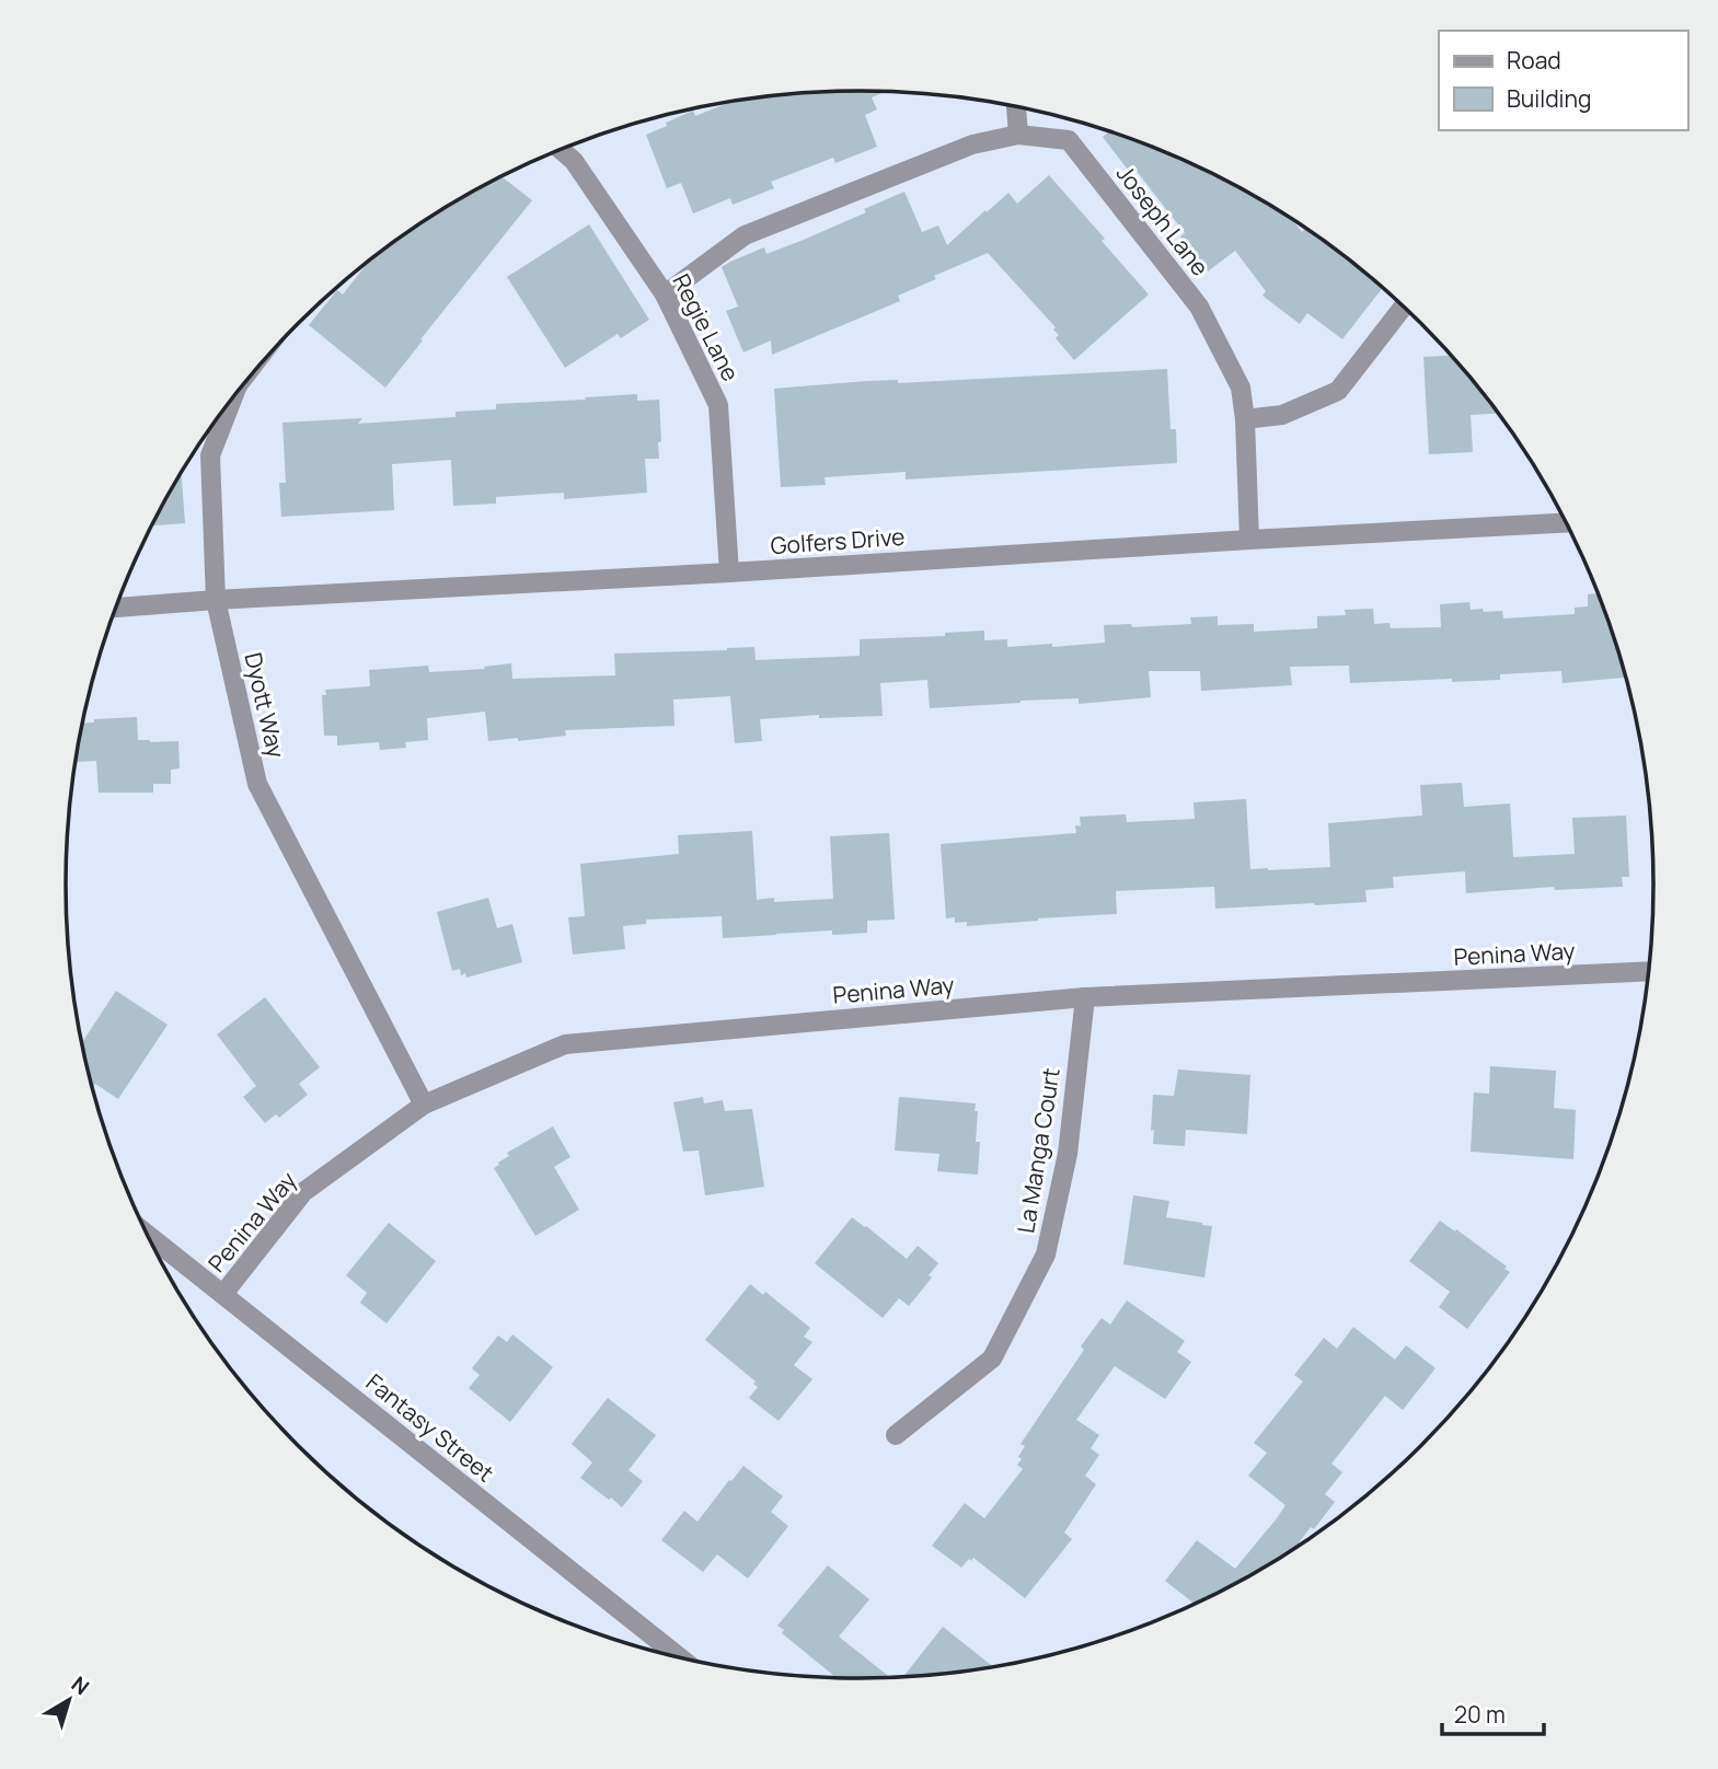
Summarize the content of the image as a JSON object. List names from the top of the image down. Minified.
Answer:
{"streets":{"street":["Joseph Lane","Regie Lane","Golfers Drive","Dyott Way","Penina Way","La Manga Court","Fantasy Street"]},"crossings":[["Joseph Lane","Regie Lane"],["Joseph Lane","Golfers Drive"],["Regie Lane","Golfers Drive"],["Golfers Drive","Dyott Way"],["Dyott Way","Penina Way"],["Penina Way","La Manga Court"],["Penina Way","Fantasy Street"]],"legend":["Road","Building"],"scale_bar":"20 m","north":"top right"}
